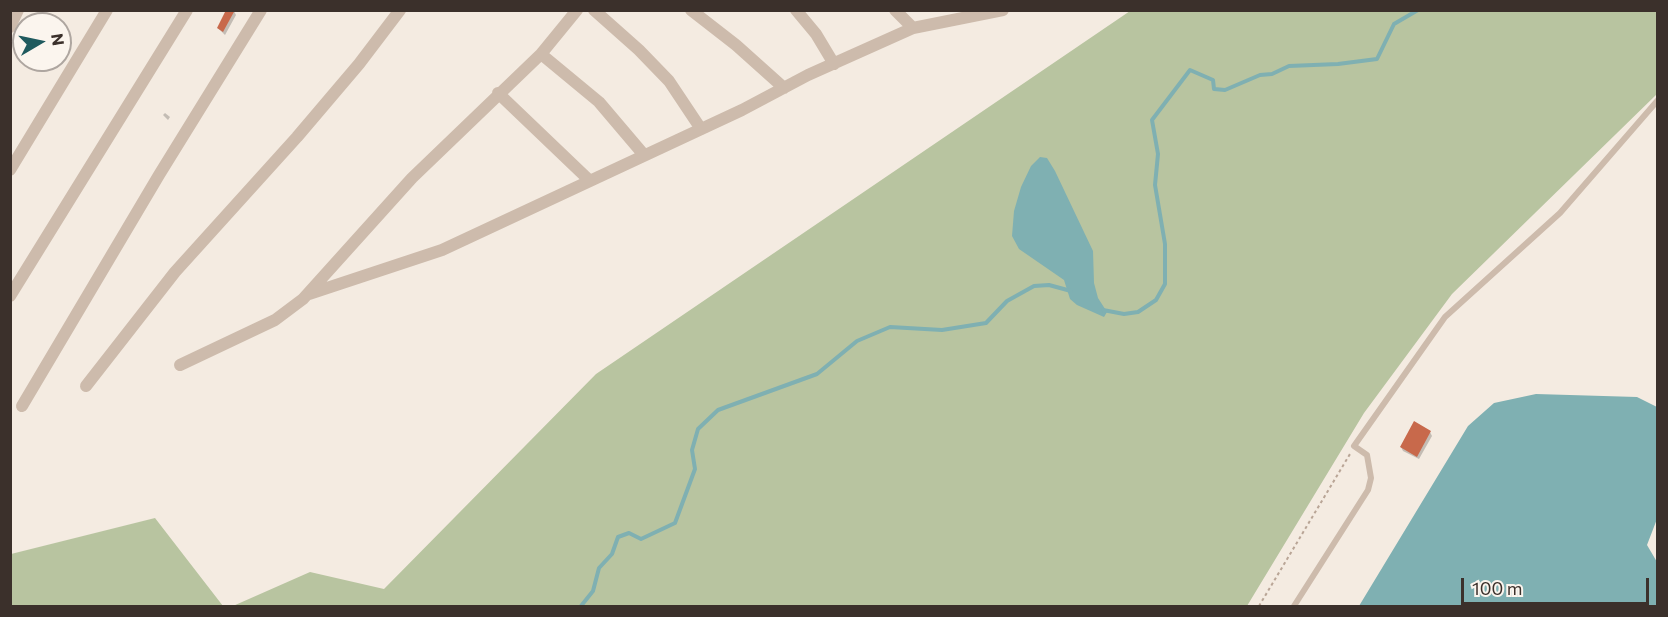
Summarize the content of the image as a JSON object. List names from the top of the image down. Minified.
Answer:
{"scale_bar":"100 m","north":"right"}
